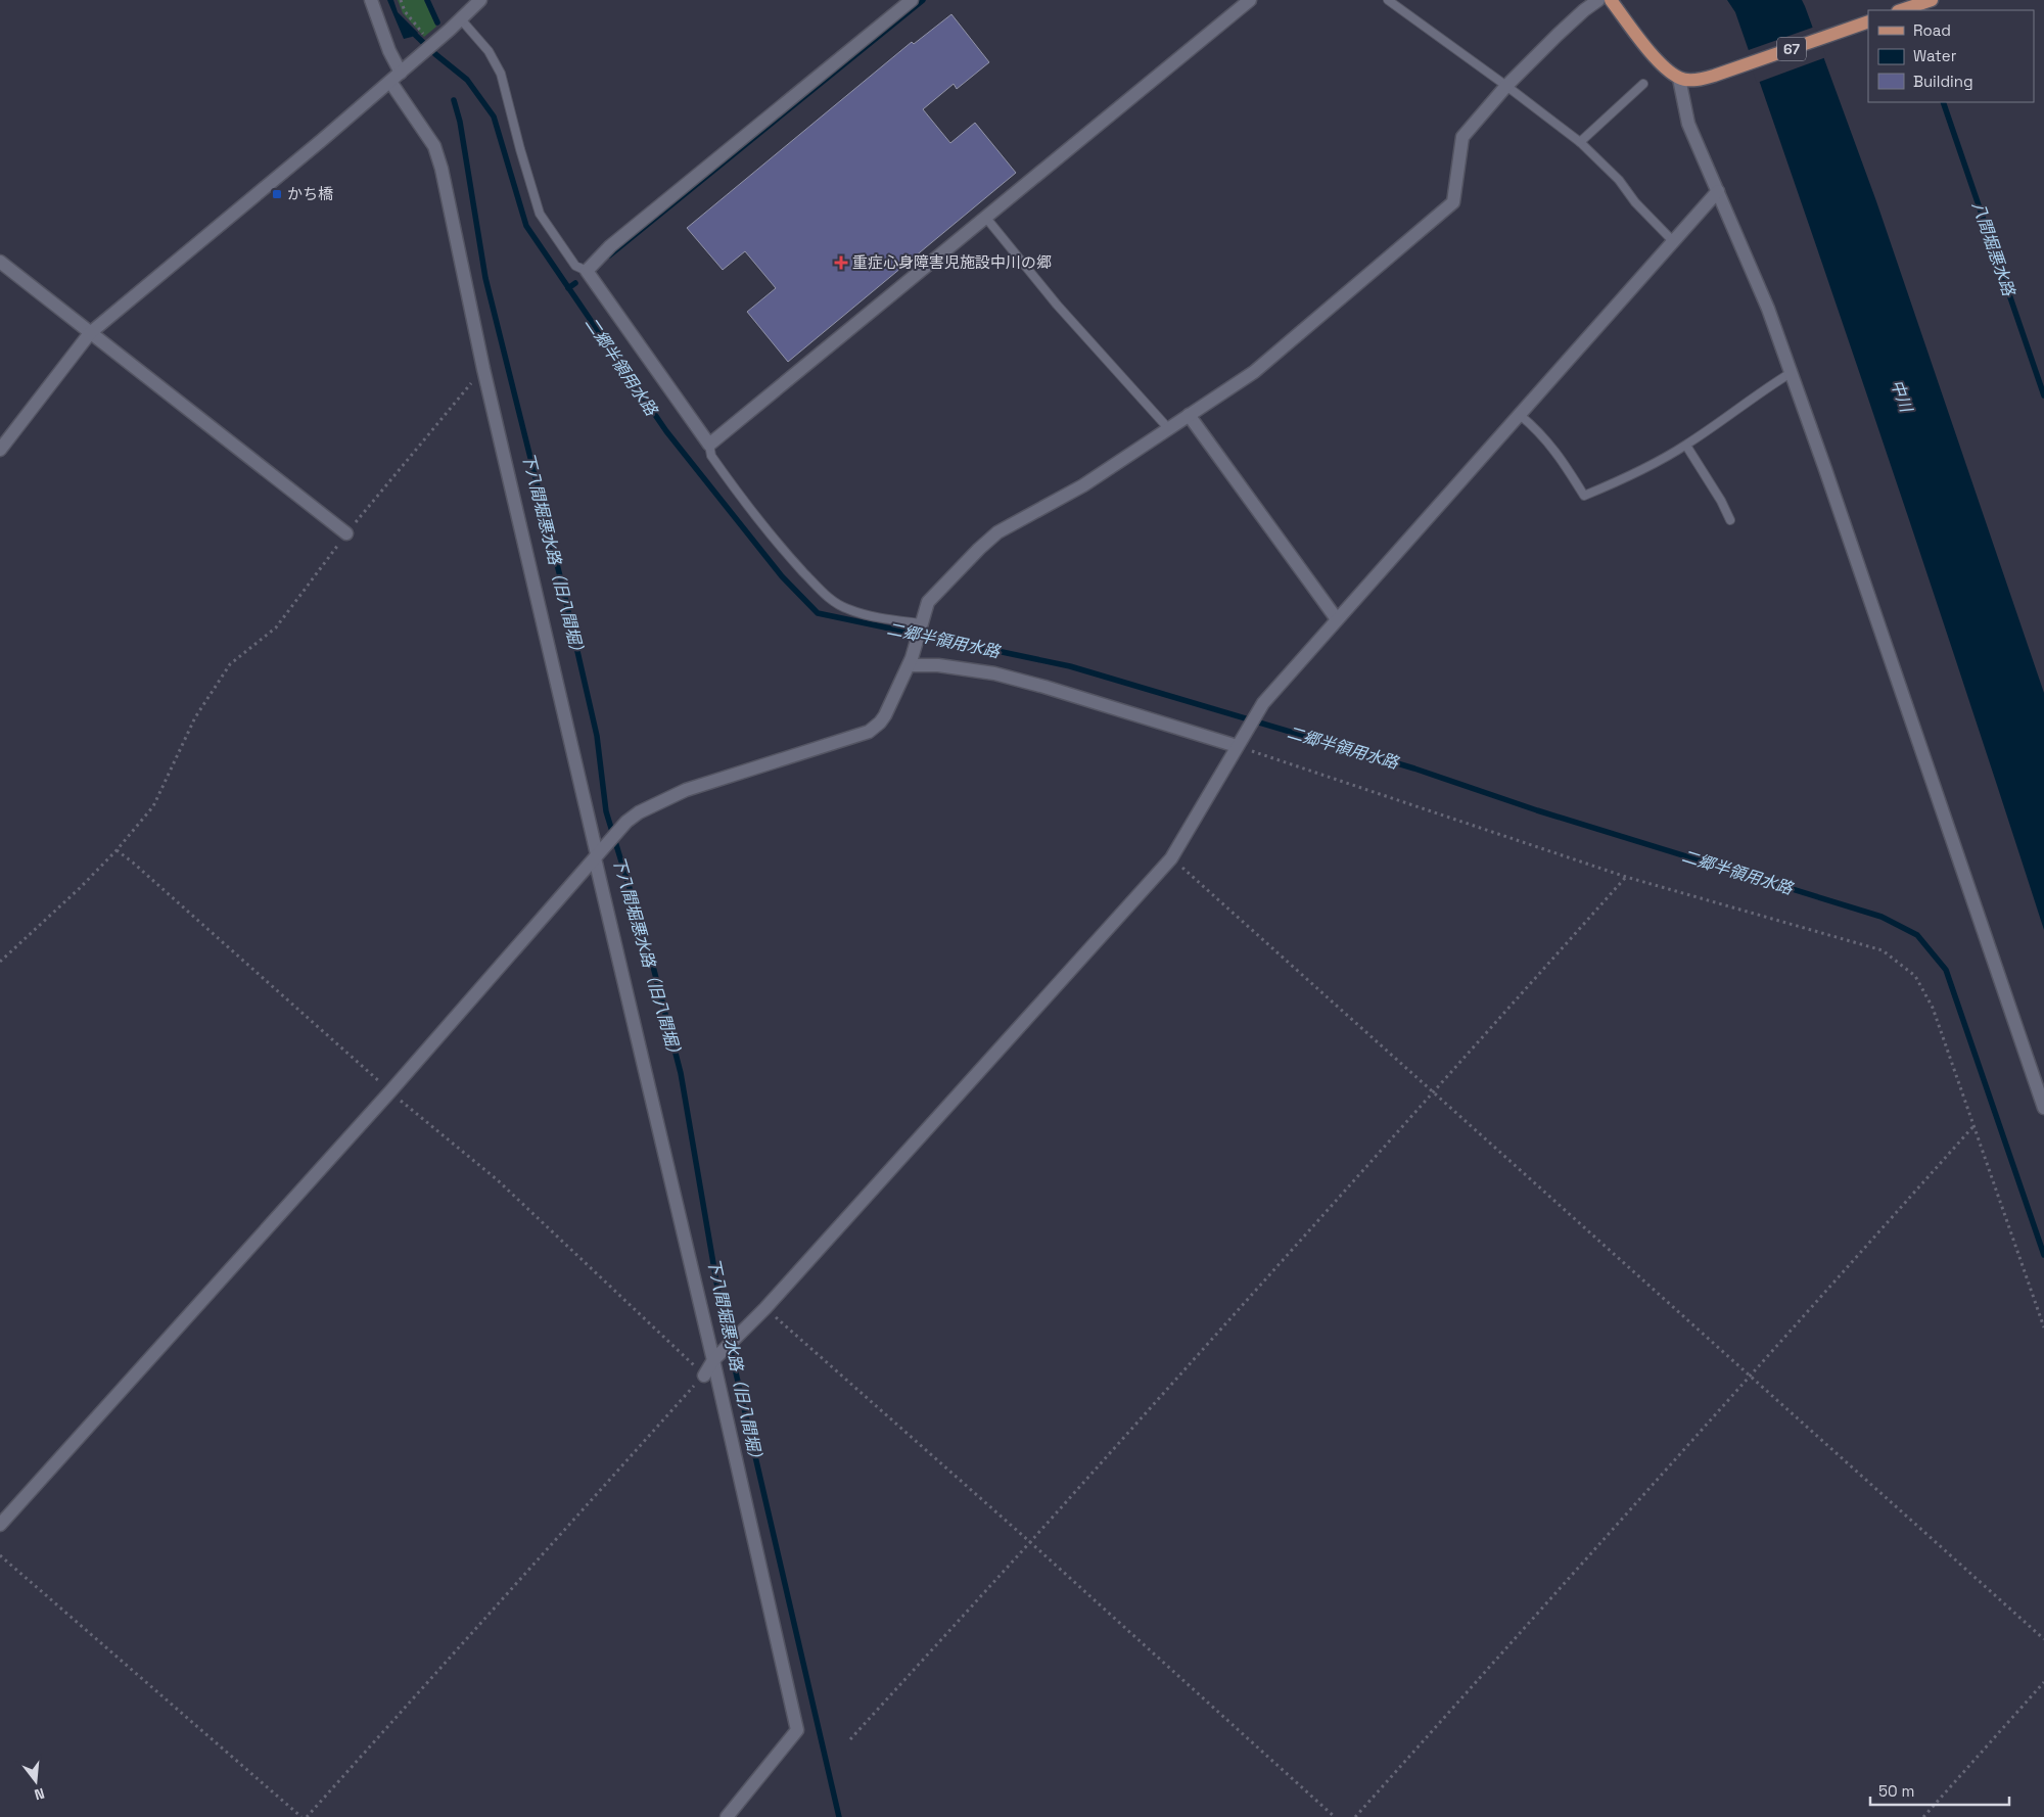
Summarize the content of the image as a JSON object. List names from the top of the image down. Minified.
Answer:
{"streets":{"main road":["67"]},"water":["八間堀悪水路","二郷半領用水路","中川","下八間堀悪水路（旧八間堀）"],"places":{"transit":["かち橋"],"health":["重症心身障害児施設中川の郷"]},"legend":["Road","Water","Building"],"scale_bar":"50 m","north":"bottom"}
